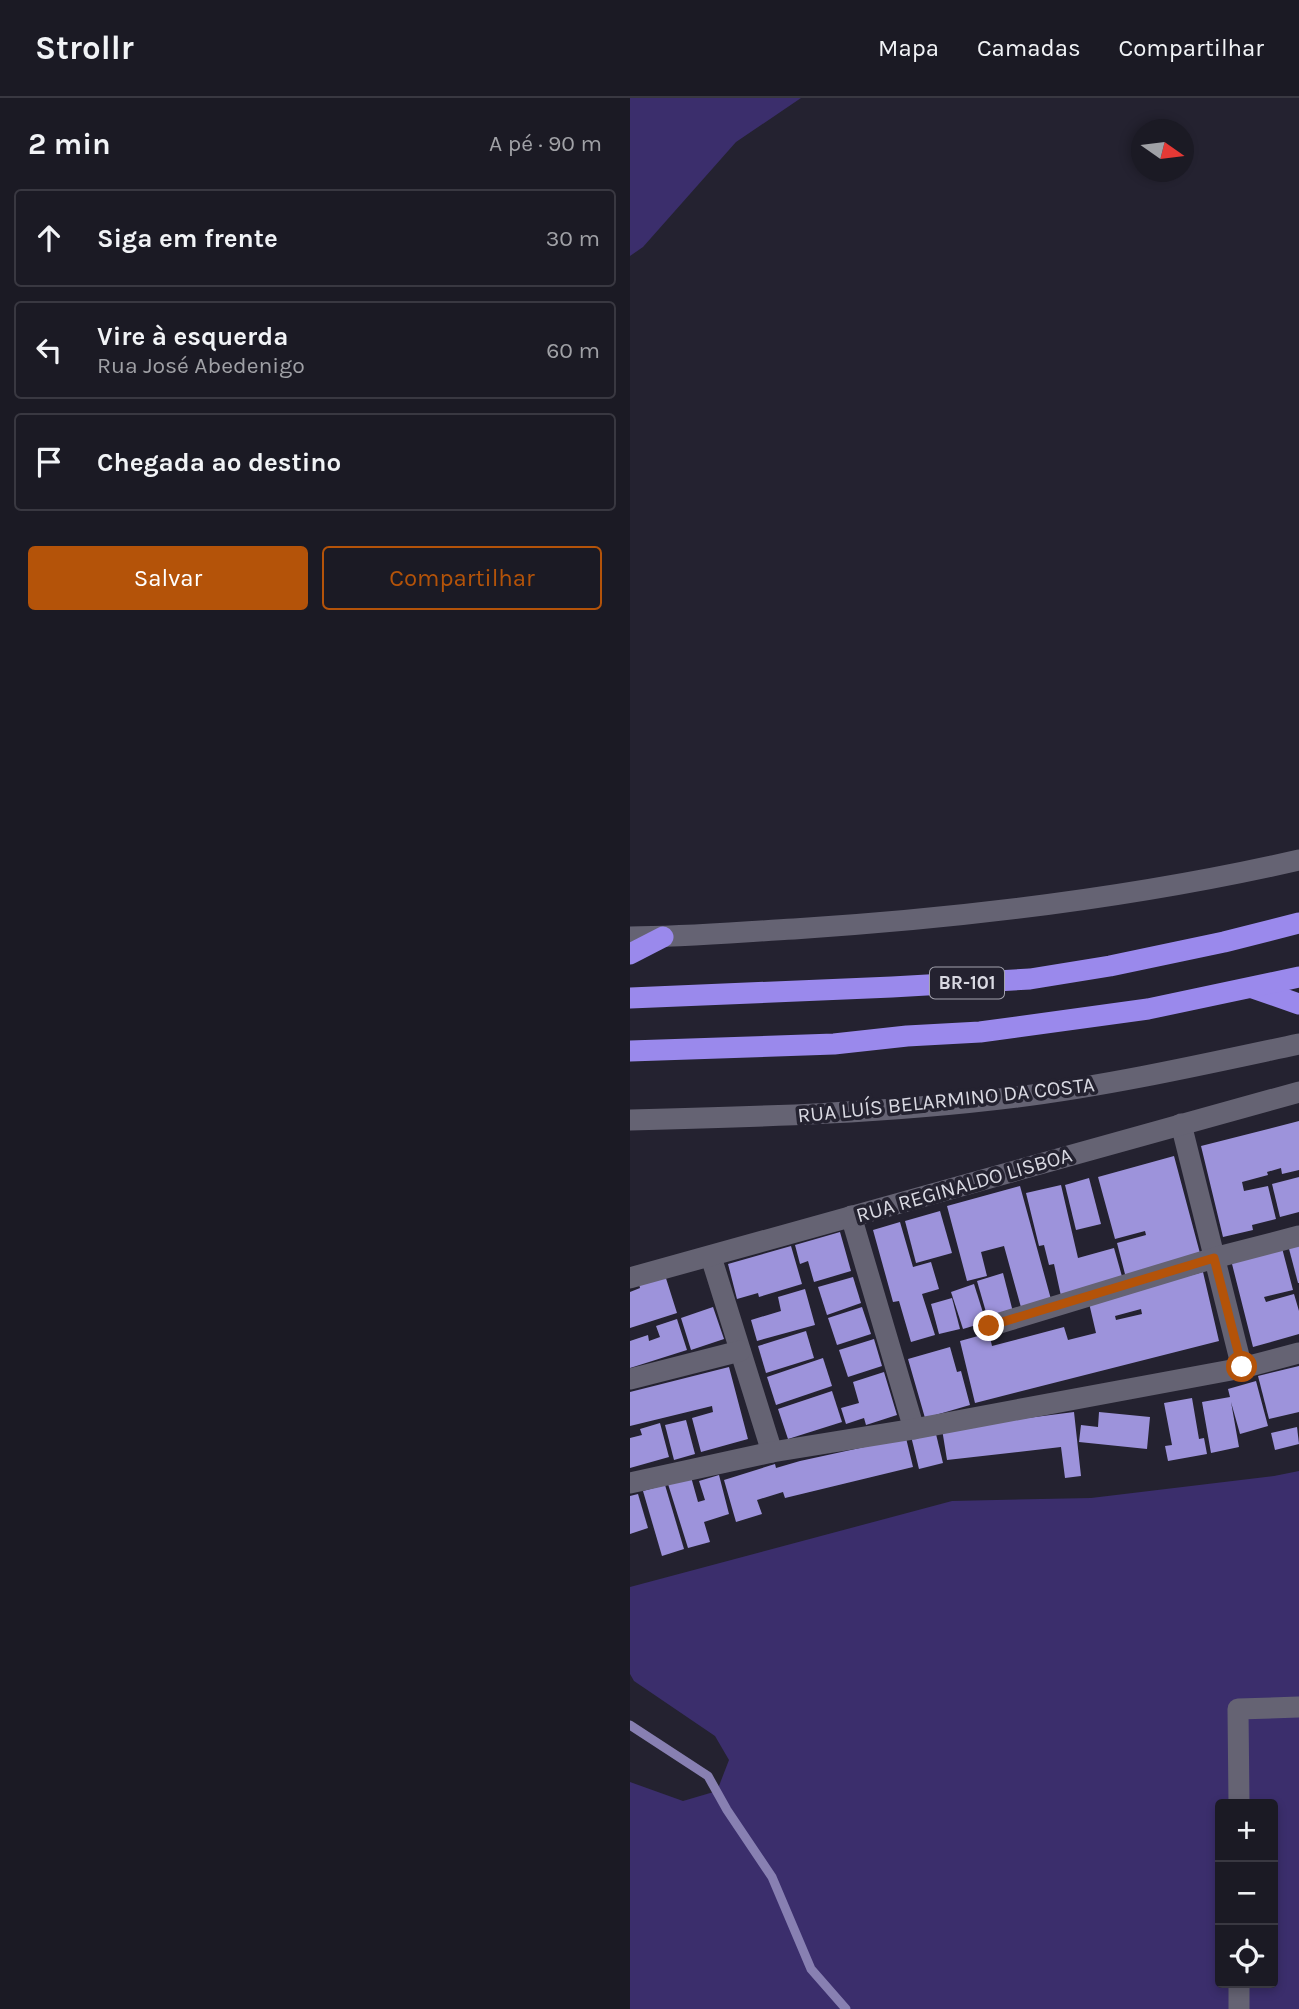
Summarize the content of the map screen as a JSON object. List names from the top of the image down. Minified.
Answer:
{"streets":{"highway":["BR-101"],"street":["RUA LUÍS BELARMINO DA COSTA","RUA REGINALDO LISBOA"]},"north":"right","page":{"header":"Strollr","nav":["Mapa","Camadas","Compartilhar"],"heading":["2 min","A pé · 90 m"],"list":[["Siga em frente","30 m"],["Vire à esquerda","Rua José Abedenigo","60 m"],"Chegada ao destino"],"buttons":["Salvar","Compartilhar"],"map_buttons":["+","−"]}}
